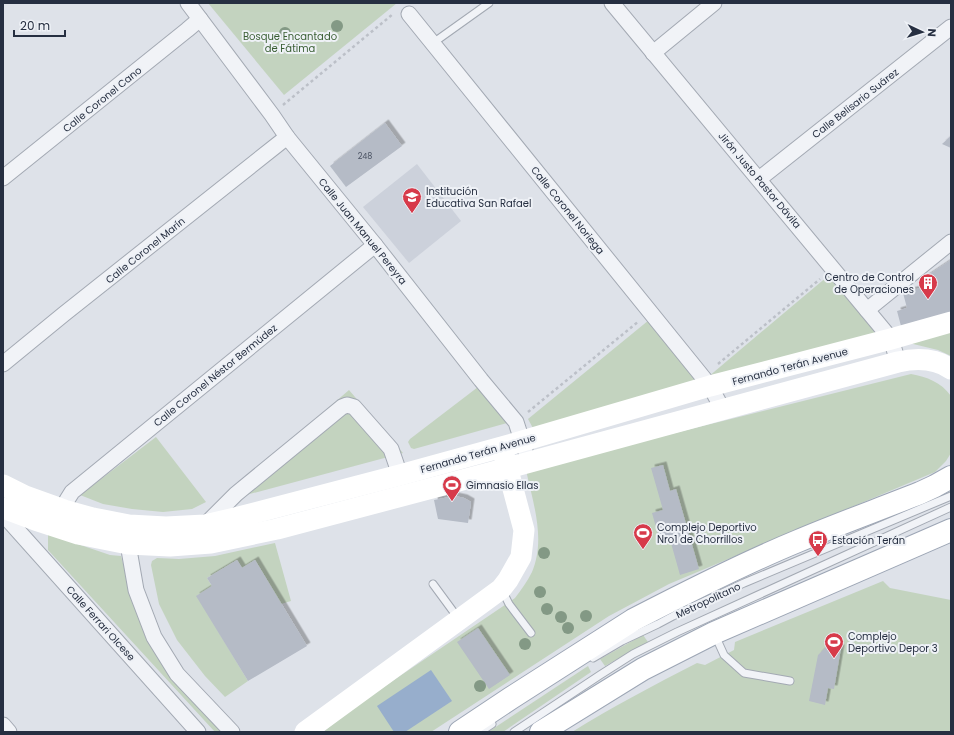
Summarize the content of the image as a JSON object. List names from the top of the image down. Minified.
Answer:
{"streets":{"main road":["Fernando Terán Avenue"],"street":["Calle Coronel Cano","Calle Belisario Suárez","Jirón Justo Pastor Dávila","Calle Coronel Noriega","Calle Juan Manuel Pereyra","Calle Coronel Marín","Calle Coronel Néstor Bermúdez","Calle Ferrari Olcese"],"lane":["Metropolitano"]},"crossings":[["Calle Coronel Cano","Calle Juan Manuel Pereyra"],["Calle Belisario Suárez","Jirón Justo Pastor Dávila"],["Jirón Justo Pastor Dávila","Fernando Terán Avenue"],["Calle Coronel Noriega","Fernando Terán Avenue"],["Calle Juan Manuel Pereyra","Calle Coronel Marín"],["Calle Juan Manuel Pereyra","Fernando Terán Avenue"],["Calle Juan Manuel Pereyra","Calle Coronel Néstor Bermúdez"],["Fernando Terán Avenue","Calle Coronel Néstor Bermúdez"]],"parks":["Bosque Encantado de Fátima"],"places":{"school or university":["Institución Educativa San Rafael"],"building":["Centro de Control de Operaciones"],"sports":["Gimnasio Ellas","Complejo Deportivo Nro1 de Chorrillos","Complejo Deportivo Depor 3"],"bus stop":["Estación Terán"]},"house_numbers":["248"],"scale_bar":"20 m","north":"right"}
